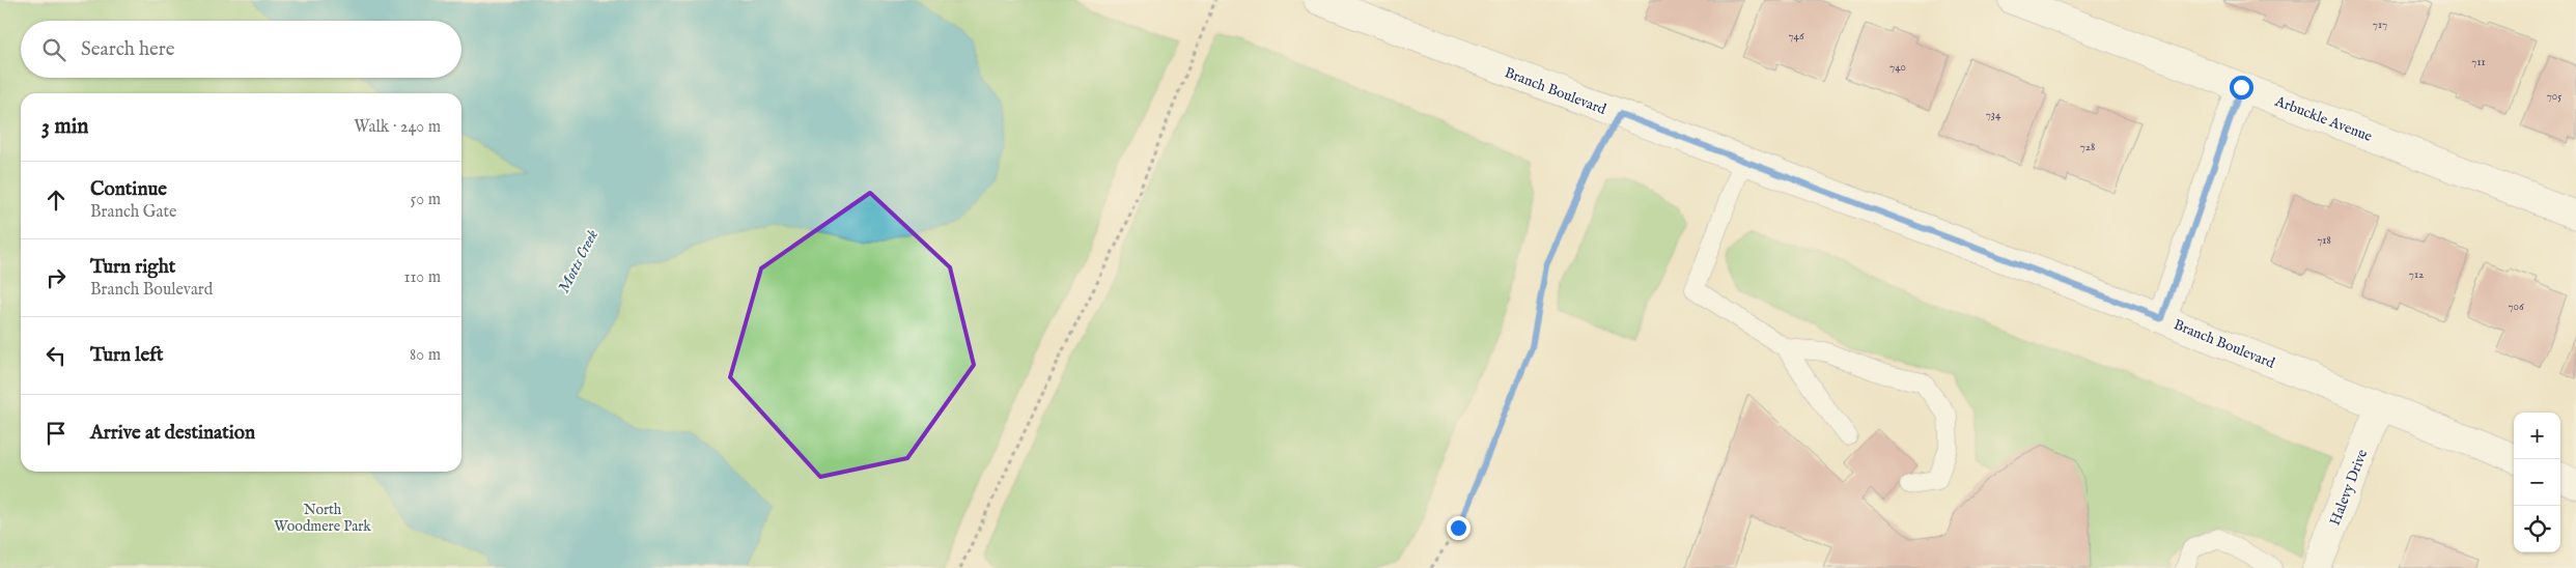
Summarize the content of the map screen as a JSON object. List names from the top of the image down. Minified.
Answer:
{"streets":{"street":["Branch Boulevard","Arbuckle Avenue","Halevy Drive"]},"crossings":[["Branch Boulevard","Halevy Drive"]],"water":["Motts Creek"],"parks":["North Woodmere Park"],"house_numbers":["717","746","711","740","705","734","728","718","712","706"],"page":{"search":"Search here","heading":["3 min","Walk · 240 m"],"list":[["Continue","Branch Gate","50 m"],["Turn right","Branch Boulevard","110 m"],["Turn left","80 m"],"Arrive at destination"],"map_buttons":["+","−"]}}
